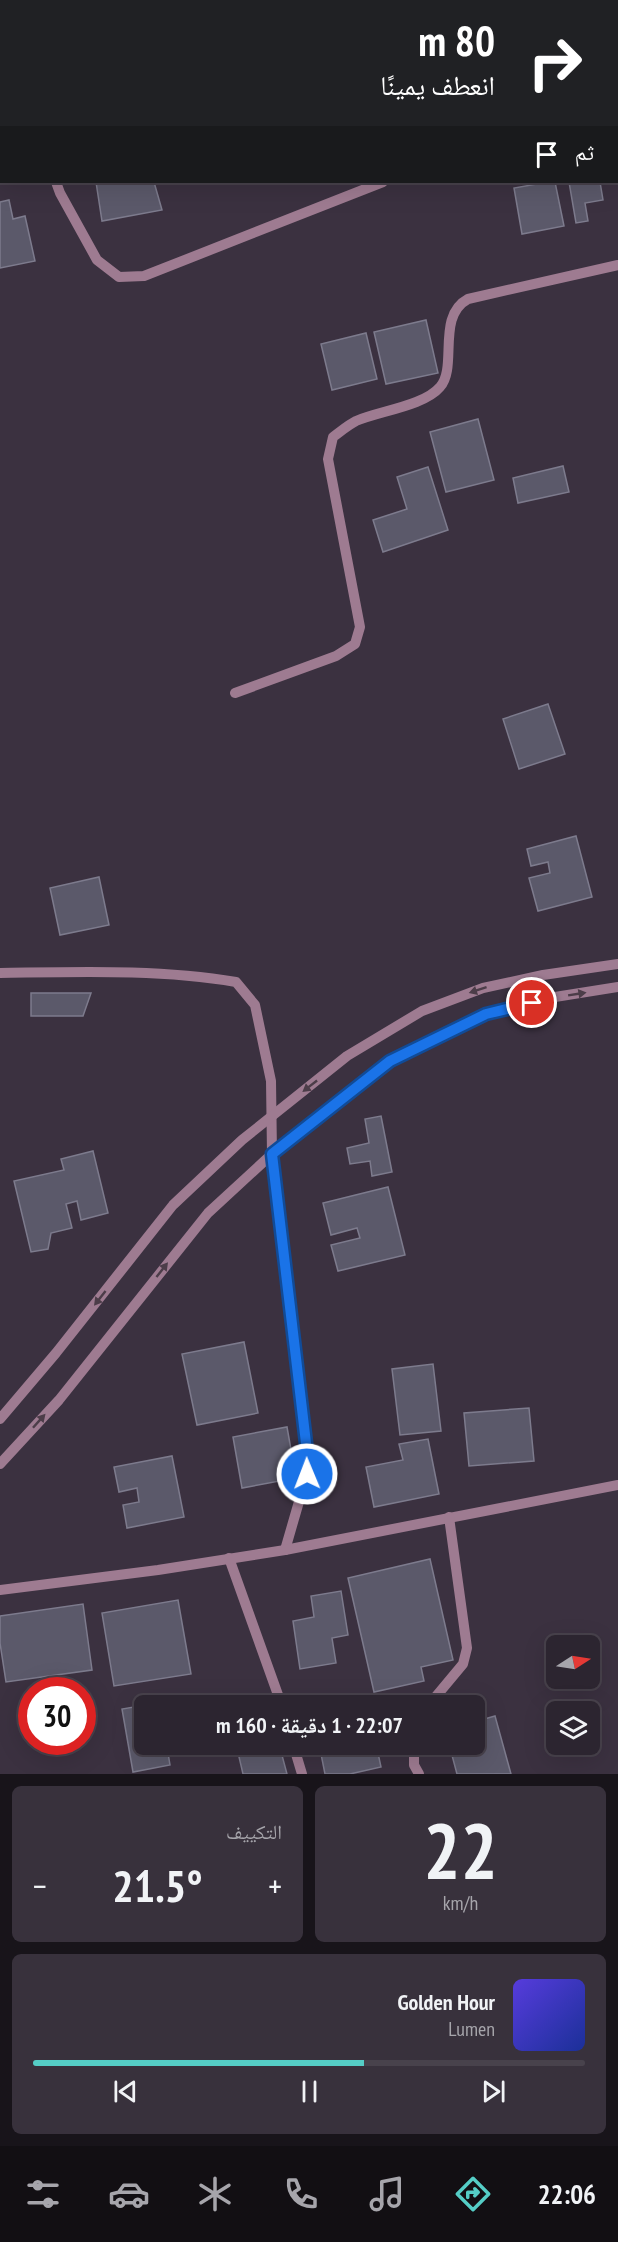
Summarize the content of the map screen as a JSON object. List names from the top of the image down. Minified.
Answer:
{"north":"right","page":{"turn":["80 m","انعطف يمينًا"],"then":"ثم","limit":"30","trip":"22:07 · 1 دقيقة · 160 m","tile":[["22","km/h"],"التكييف"],"heat":["−","21.5°","+"],"song":["Golden Hour","Lumen"],"tabs":"22:06"}}
